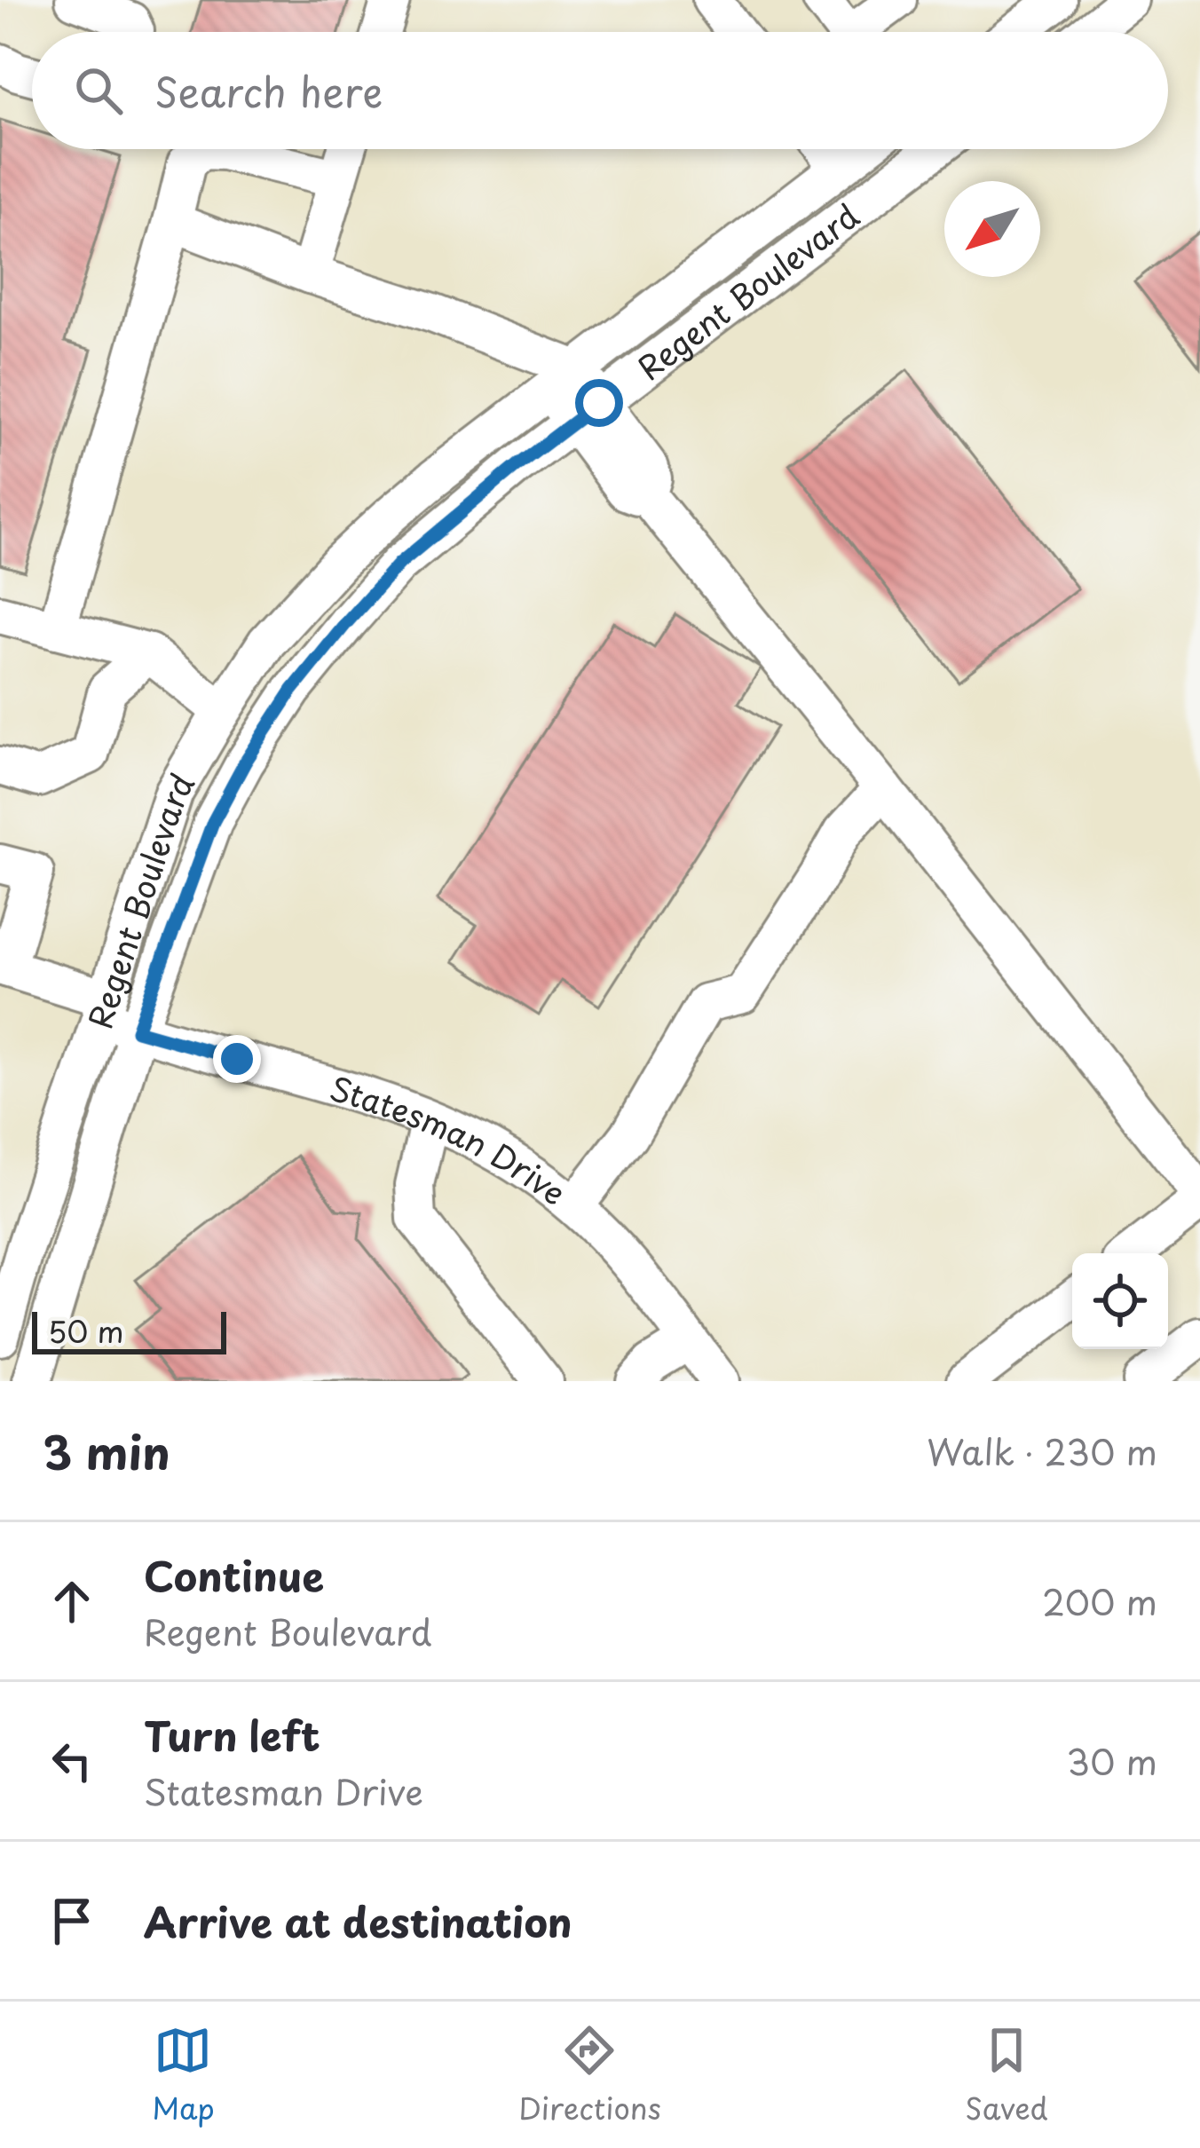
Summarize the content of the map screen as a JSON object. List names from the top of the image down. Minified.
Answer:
{"streets":{"street":["Regent Boulevard","Statesman Drive"]},"crossings":[["Regent Boulevard","Statesman Drive"]],"scale_bar":"50 m","north":"bottom left","page":{"search":"Search here","scale":"50 m","heading":["3 min","Walk · 230 m"],"list":[["Continue","Regent Boulevard","200 m"],["Turn left","Statesman Drive","30 m"],"Arrive at destination"],"nav":["Map","Directions","Saved"]}}
